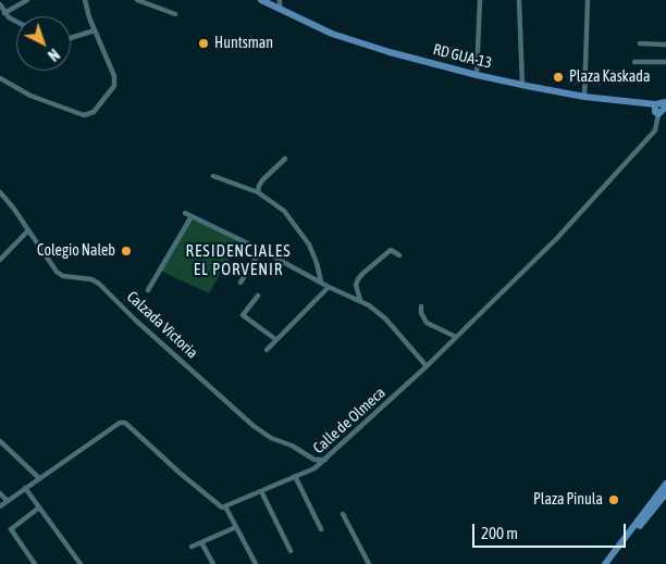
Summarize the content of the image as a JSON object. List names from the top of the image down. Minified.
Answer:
{"streets":{"main road":["RD GUA-13"],"street":["Calzada Victoria","Calle de Olmeca"]},"crossings":[["RD GUA-13","Calle de Olmeca"],["Calzada Victoria","Calle de Olmeca"]],"districts":["RESIDENCIALES EL PORVENIR"],"places":["Huntsman","Plaza Kaskada","Colegio Naleb","Plaza Pinula"],"scale_bar":"200 m","north":"bottom right"}
